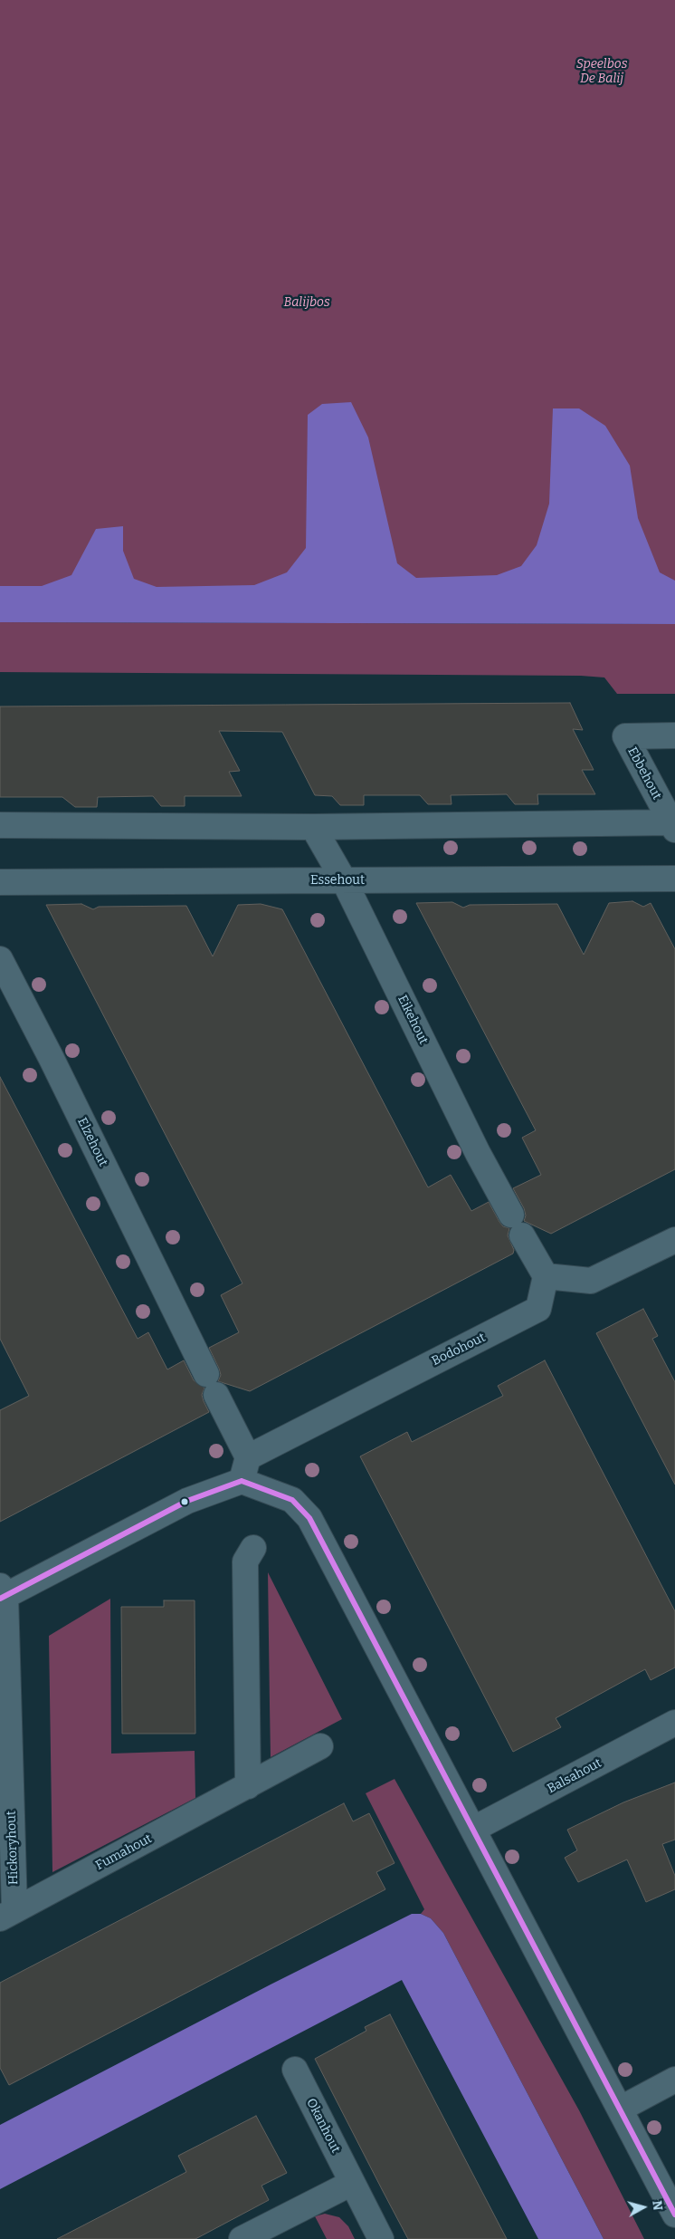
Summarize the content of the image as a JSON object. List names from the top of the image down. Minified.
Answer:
{"streets":{"street":["Ebbehout","Essehout","Eikehout","Elzehout","Bodohout","Balsahout","Hickoryhout","Fumahout","Okanhout"]},"crossings":[["Essehout","Eikehout"],["Eikehout","Bodohout"],["Elzehout","Bodohout"],["Hickoryhout","Fumahout"]],"parks":["Speelbos De Balij","Balijbos"],"north":"right"}
